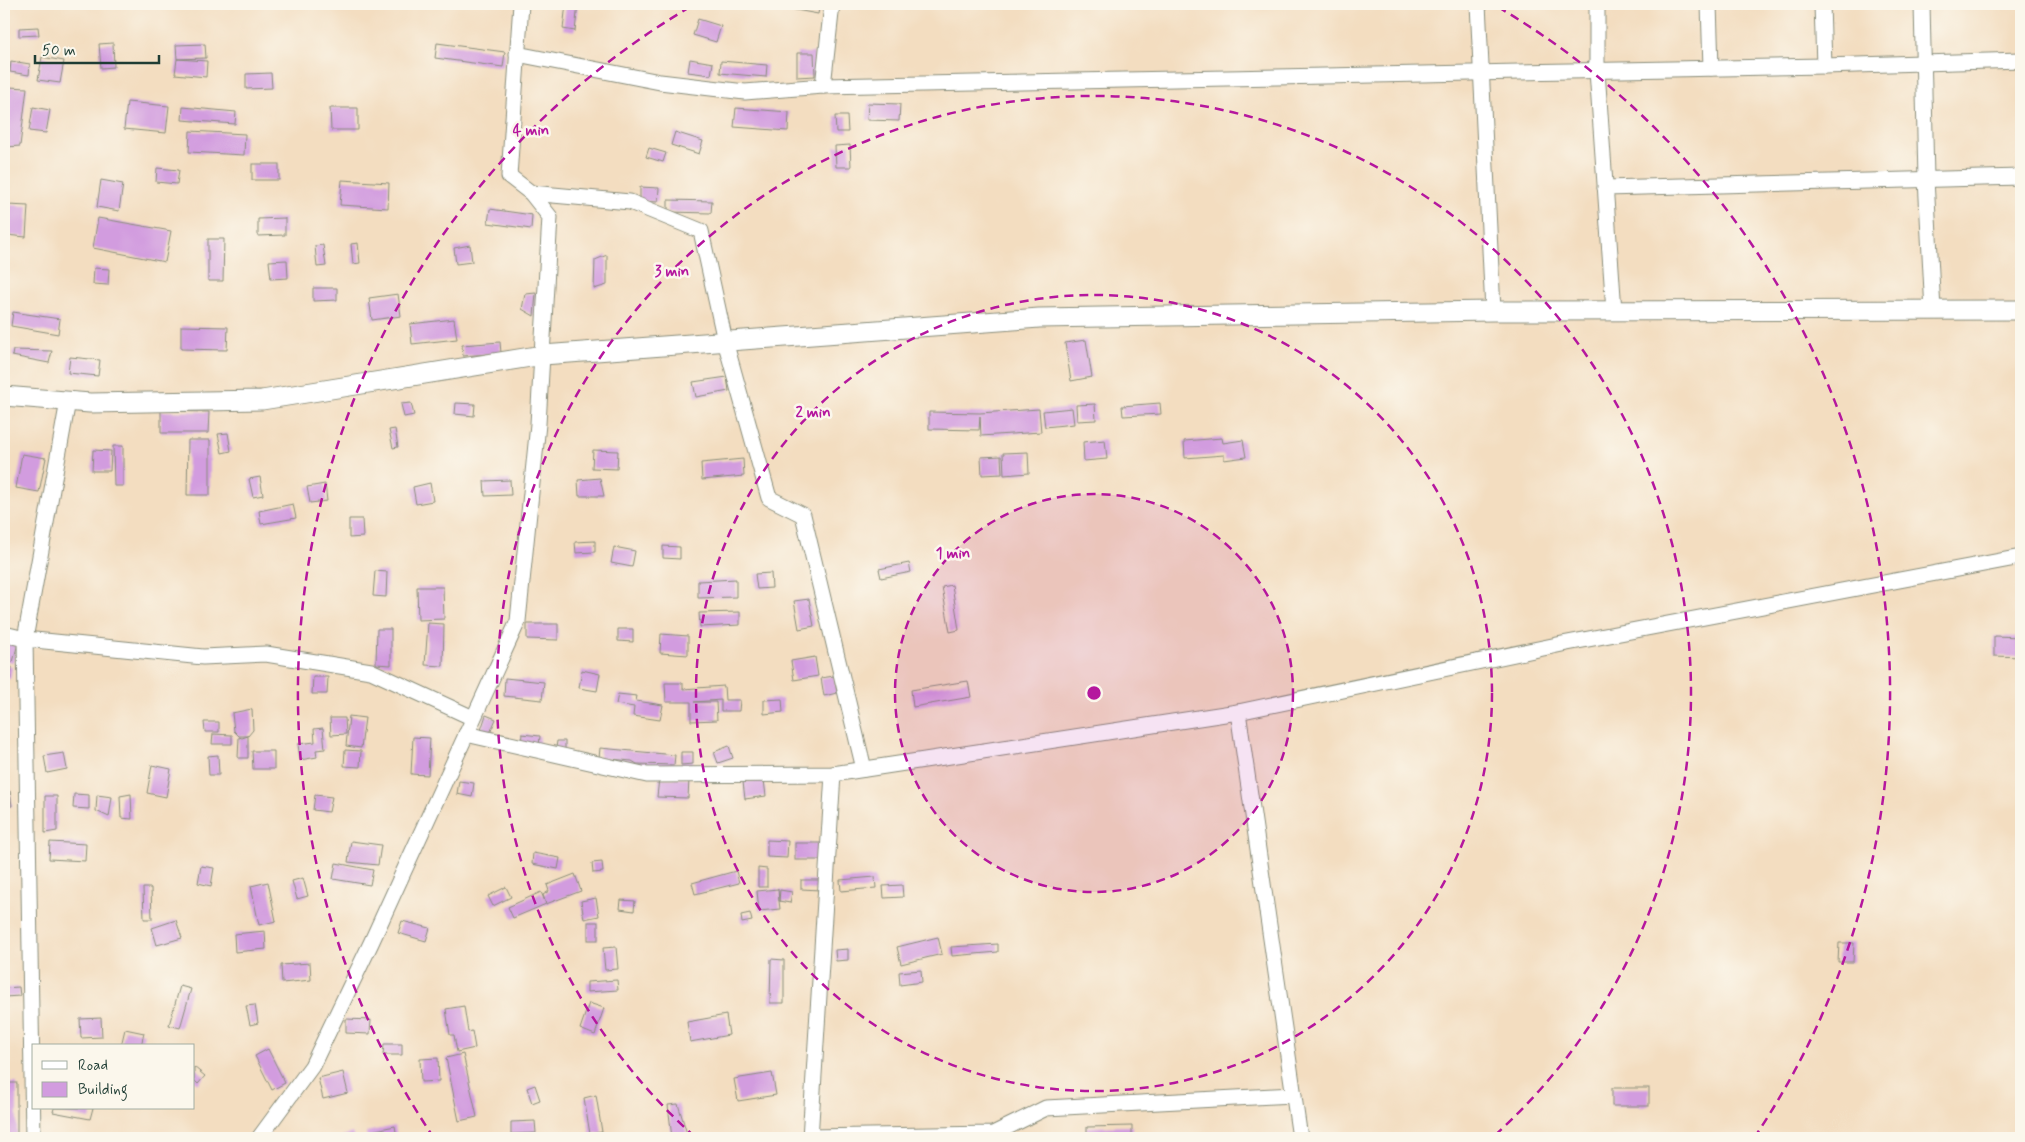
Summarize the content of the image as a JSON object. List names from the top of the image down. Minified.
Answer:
{"legend":["Road","Building"],"scale_bar":"50 m","rings":["4 min","3 min","2 min","1 min"]}
